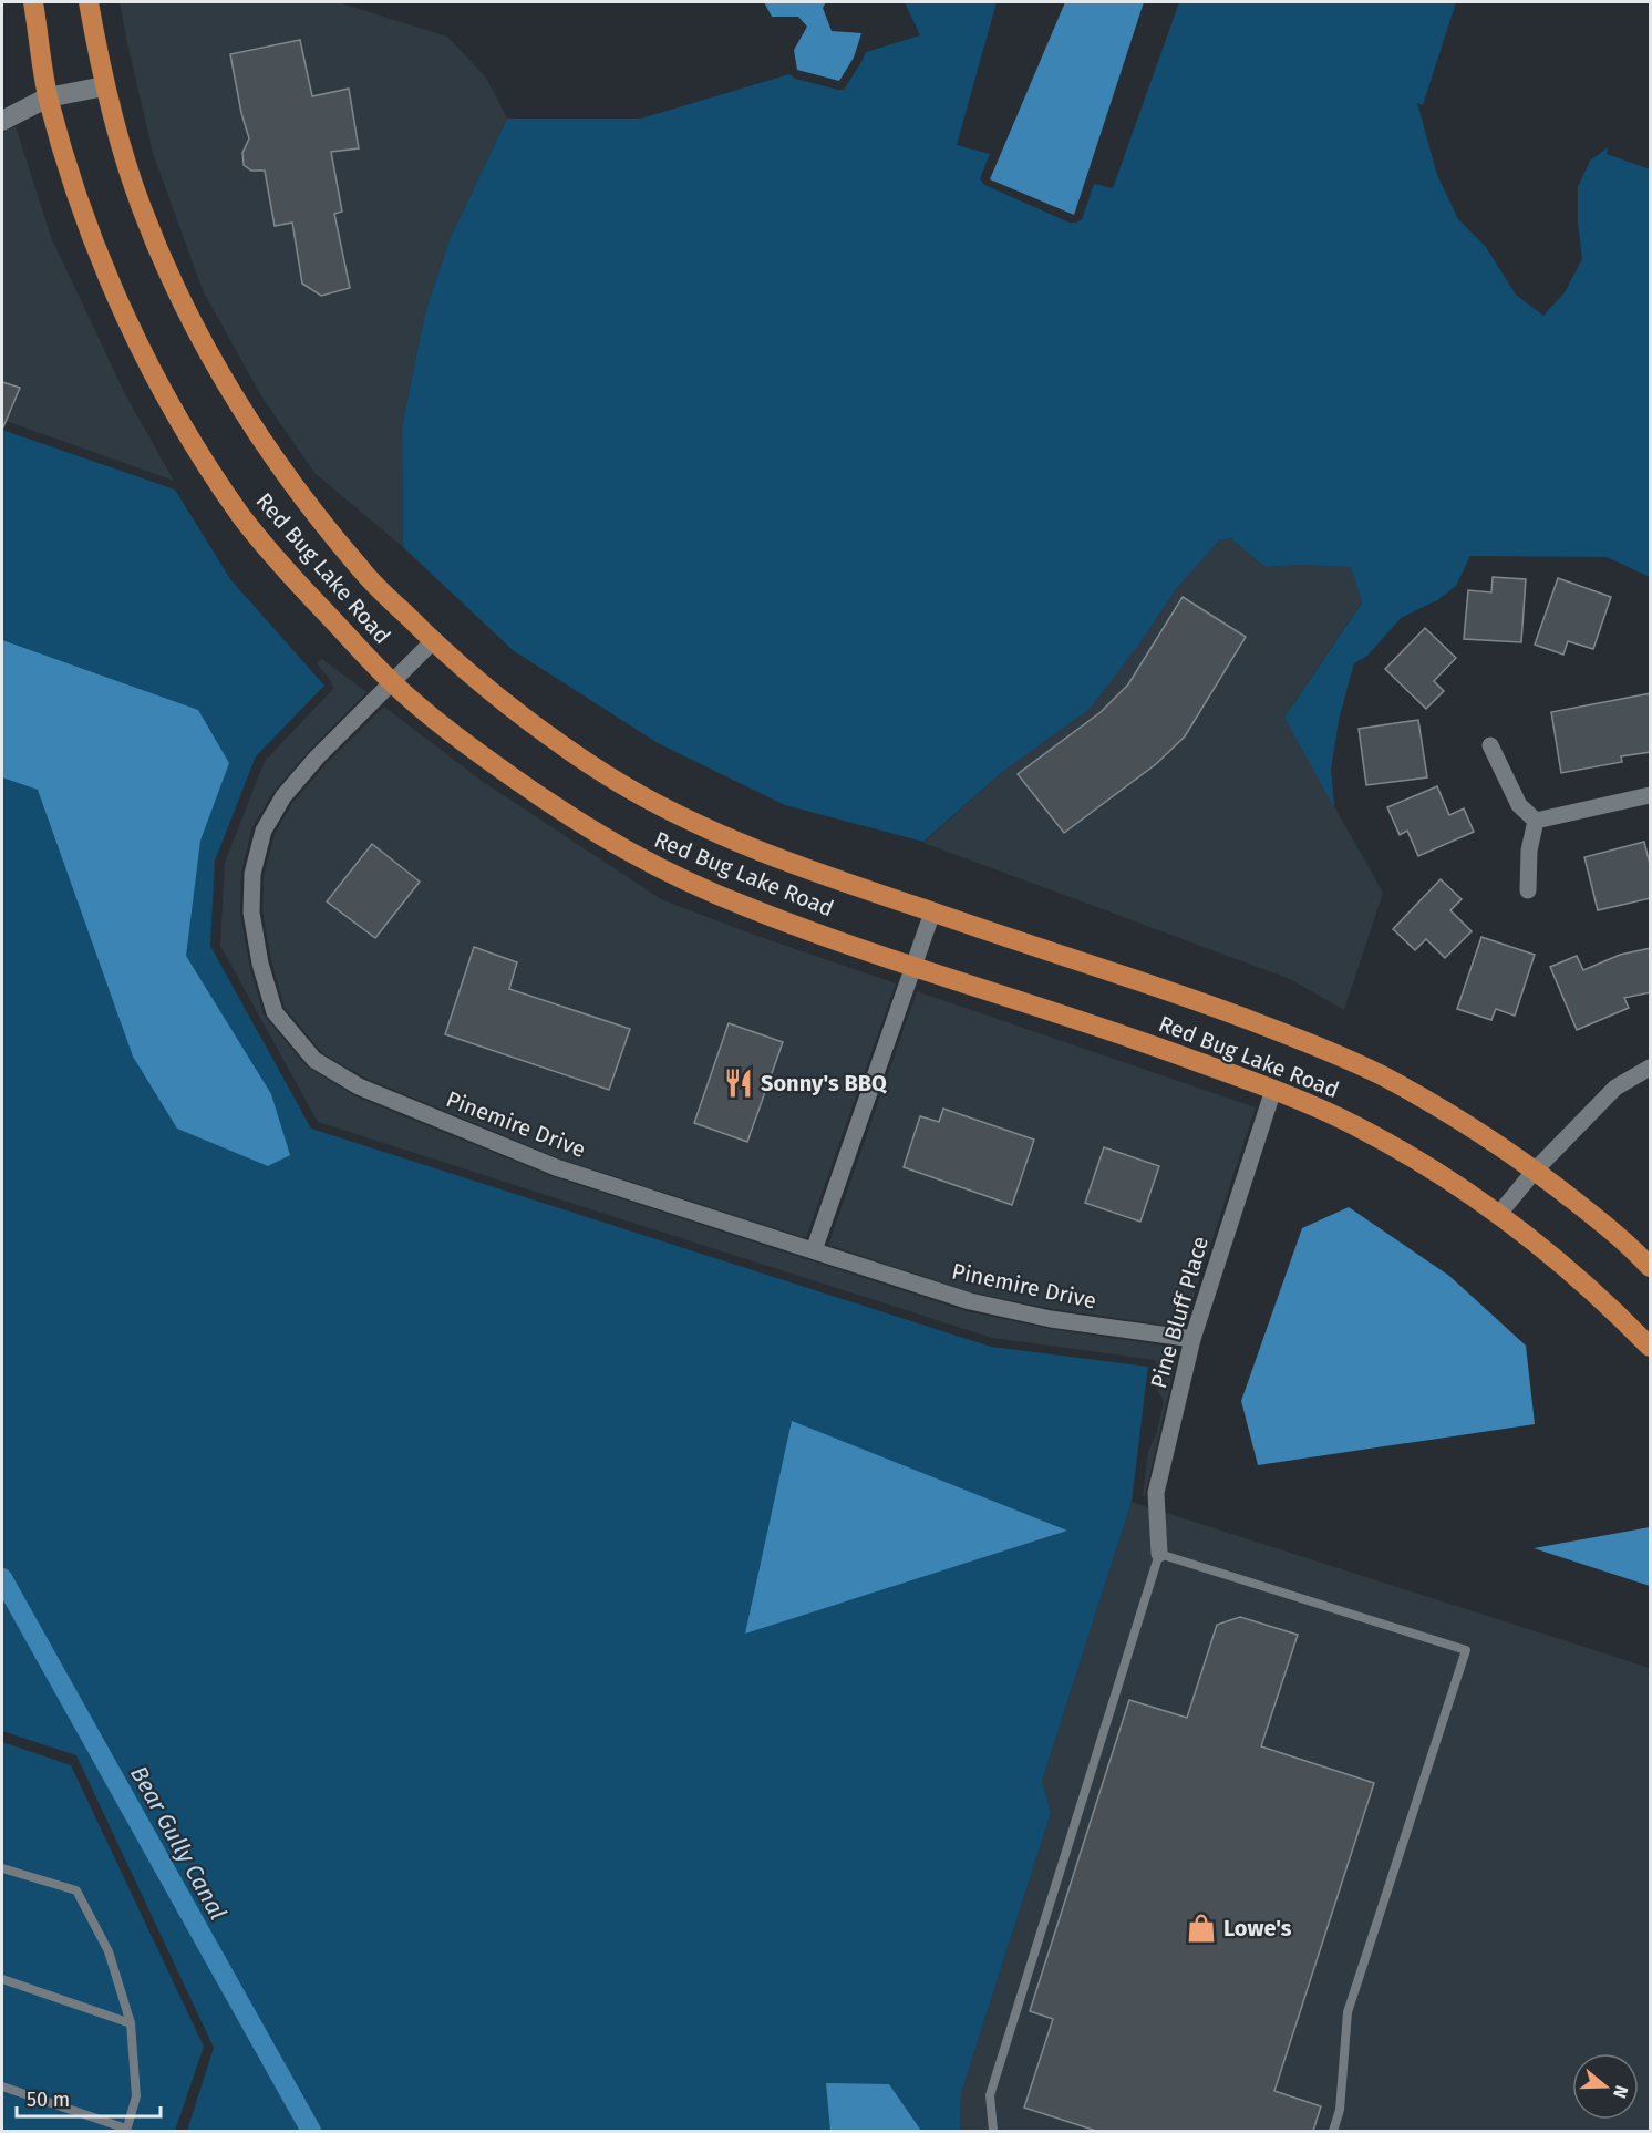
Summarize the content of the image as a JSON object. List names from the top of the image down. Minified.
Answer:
{"streets":{"main road":["Red Bug Lake Road"],"street":["Pinemire Drive","Pine Bluff Place"]},"crossings":[["Red Bug Lake Road","Pinemire Drive"],["Red Bug Lake Road","Pine Bluff Place"],["Pinemire Drive","Pine Bluff Place"]],"water":["Bear Gully Canal"],"places":{"restaurant":["Sonny's BBQ"],"shop":["Lowe's"]},"scale_bar":"50 m","north":"right"}
